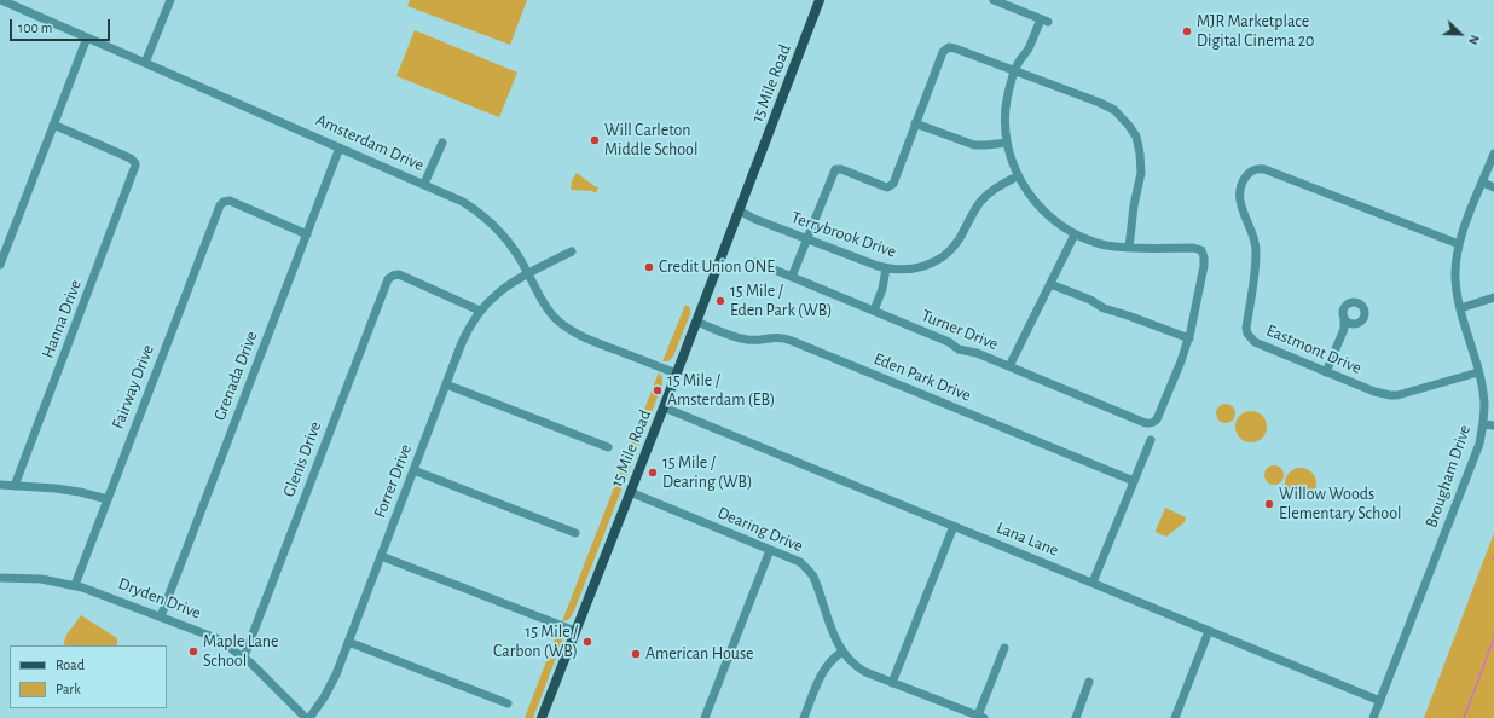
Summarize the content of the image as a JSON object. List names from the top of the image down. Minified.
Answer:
{"streets":{"main road":["15 Mile Road"],"street":["Amsterdam Drive","Terrybrook Drive","Hanna Drive","Turner Drive","Eastmont Drive","Grenada Drive","Eden Park Drive","Fairway Drive","Glenis Drive","Brougham Drive","Forrer Drive","Dearing Drive","Lana Lane","Dryden Drive"]},"crossings":[["15 Mile Road","Amsterdam Drive"],["15 Mile Road","Terrybrook Drive"],["15 Mile Road","Eden Park Drive"],["15 Mile Road","Dearing Drive"],["15 Mile Road","Lana Lane"],["Amsterdam Drive","Grenada Drive"],["Amsterdam Drive","Forrer Drive"],["Eastmont Drive","Brougham Drive"],["Grenada Drive","Fairway Drive"],["Grenada Drive","Dryden Drive"],["Fairway Drive","Dryden Drive"],["Glenis Drive","Forrer Drive"],["Glenis Drive","Dryden Drive"],["Brougham Drive","Lana Lane"],["Forrer Drive","Dryden Drive"]],"places":["MJR Marketplace Digital Cinema 20","Will Carleton Middle School","Credit Union ONE","15 Mile / Eden Park (WB)","15 Mile / Amsterdam (EB)","15 Mile / Dearing (WB)","Willow Woods Elementary School","15 Mile / Carbon (WB)","Maple Lane School","American House"],"legend":["Road","Park"],"scale_bar":"100 m","north":"bottom right"}
